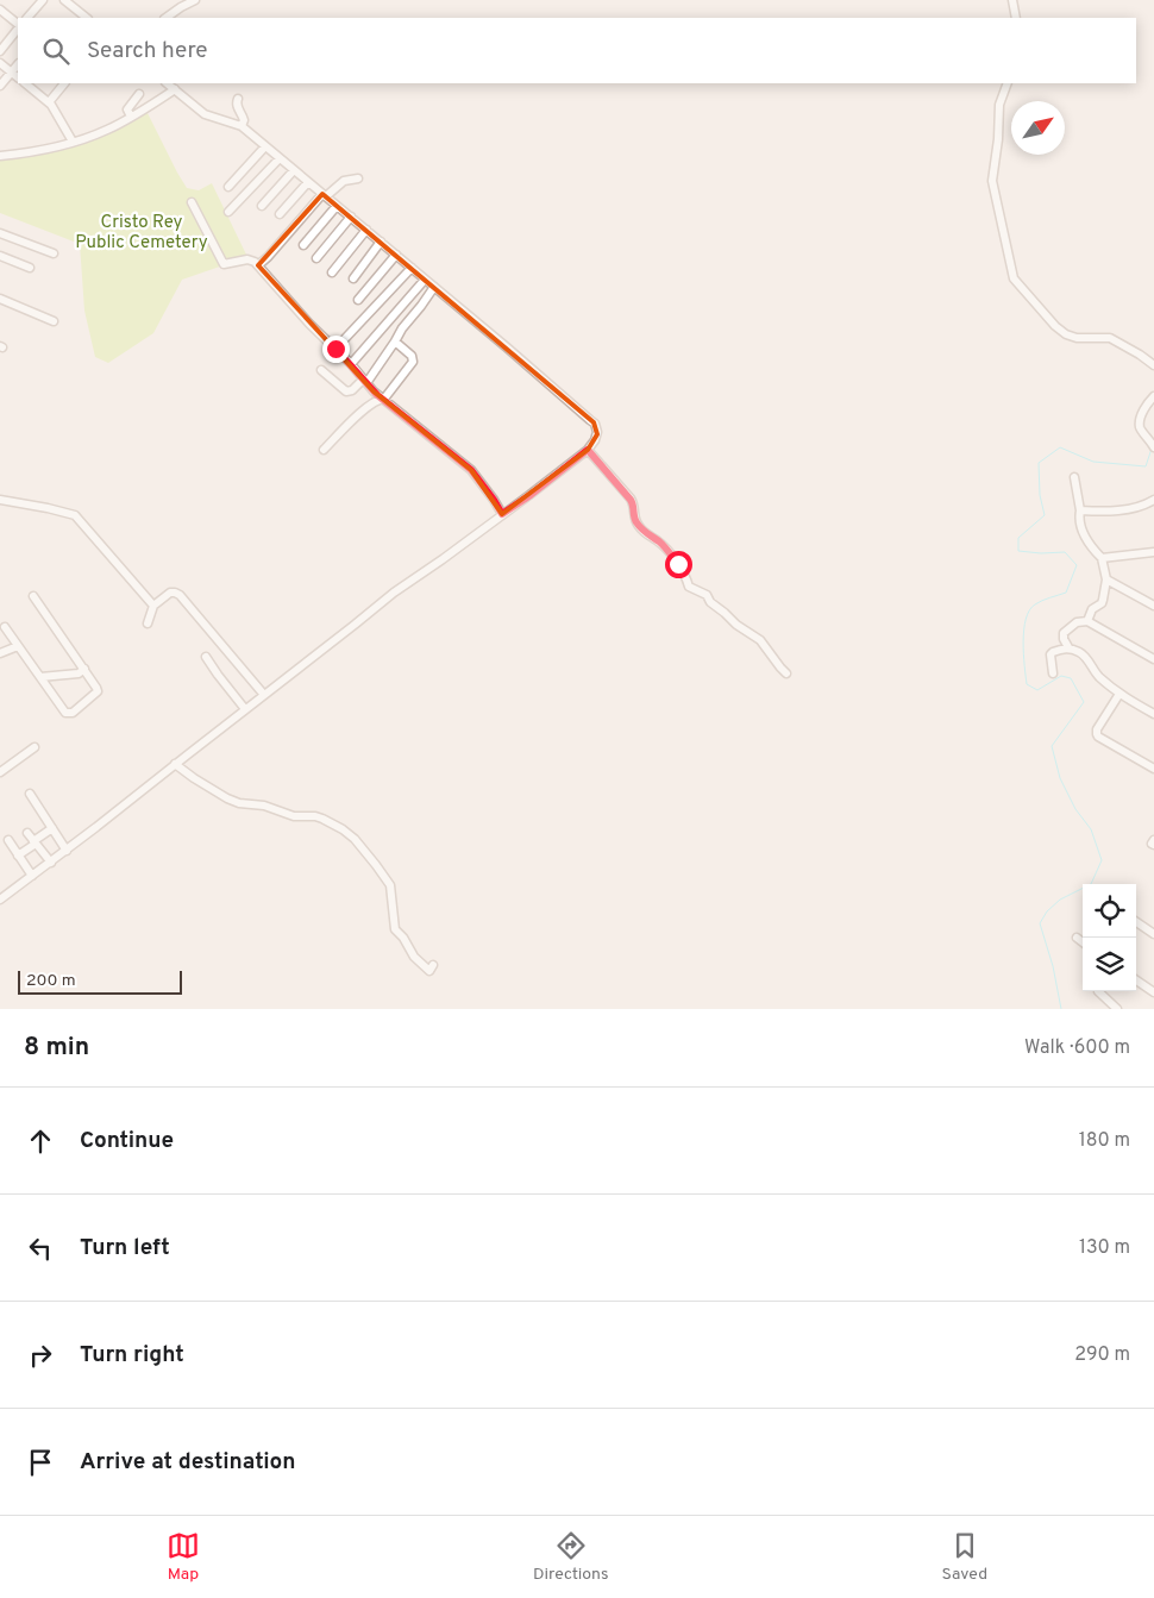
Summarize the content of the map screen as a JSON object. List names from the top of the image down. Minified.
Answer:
{"parks":["Cristo Rey Public Cemetery"],"scale_bar":"200 m","north":"top right","page":{"search":"Search here","scale":"200 m","heading":["8 min","Walk · 600 m"],"list":[["Continue","180 m"],["Turn left","130 m"],["Turn right","290 m"],"Arrive at destination"],"nav":["Map","Directions","Saved"]}}
